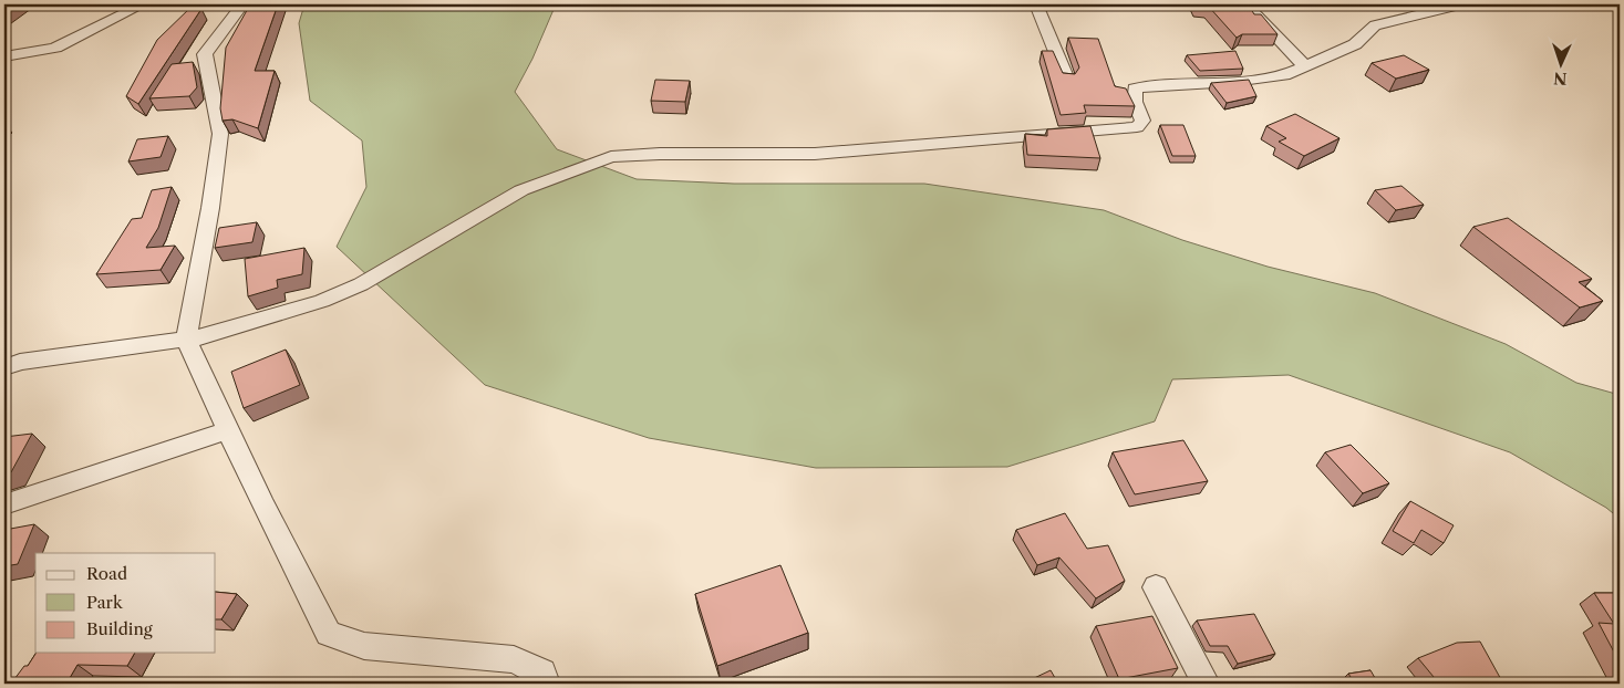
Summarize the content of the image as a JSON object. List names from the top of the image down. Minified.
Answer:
{"legend":["Road","Park","Building"],"north":"bottom"}
